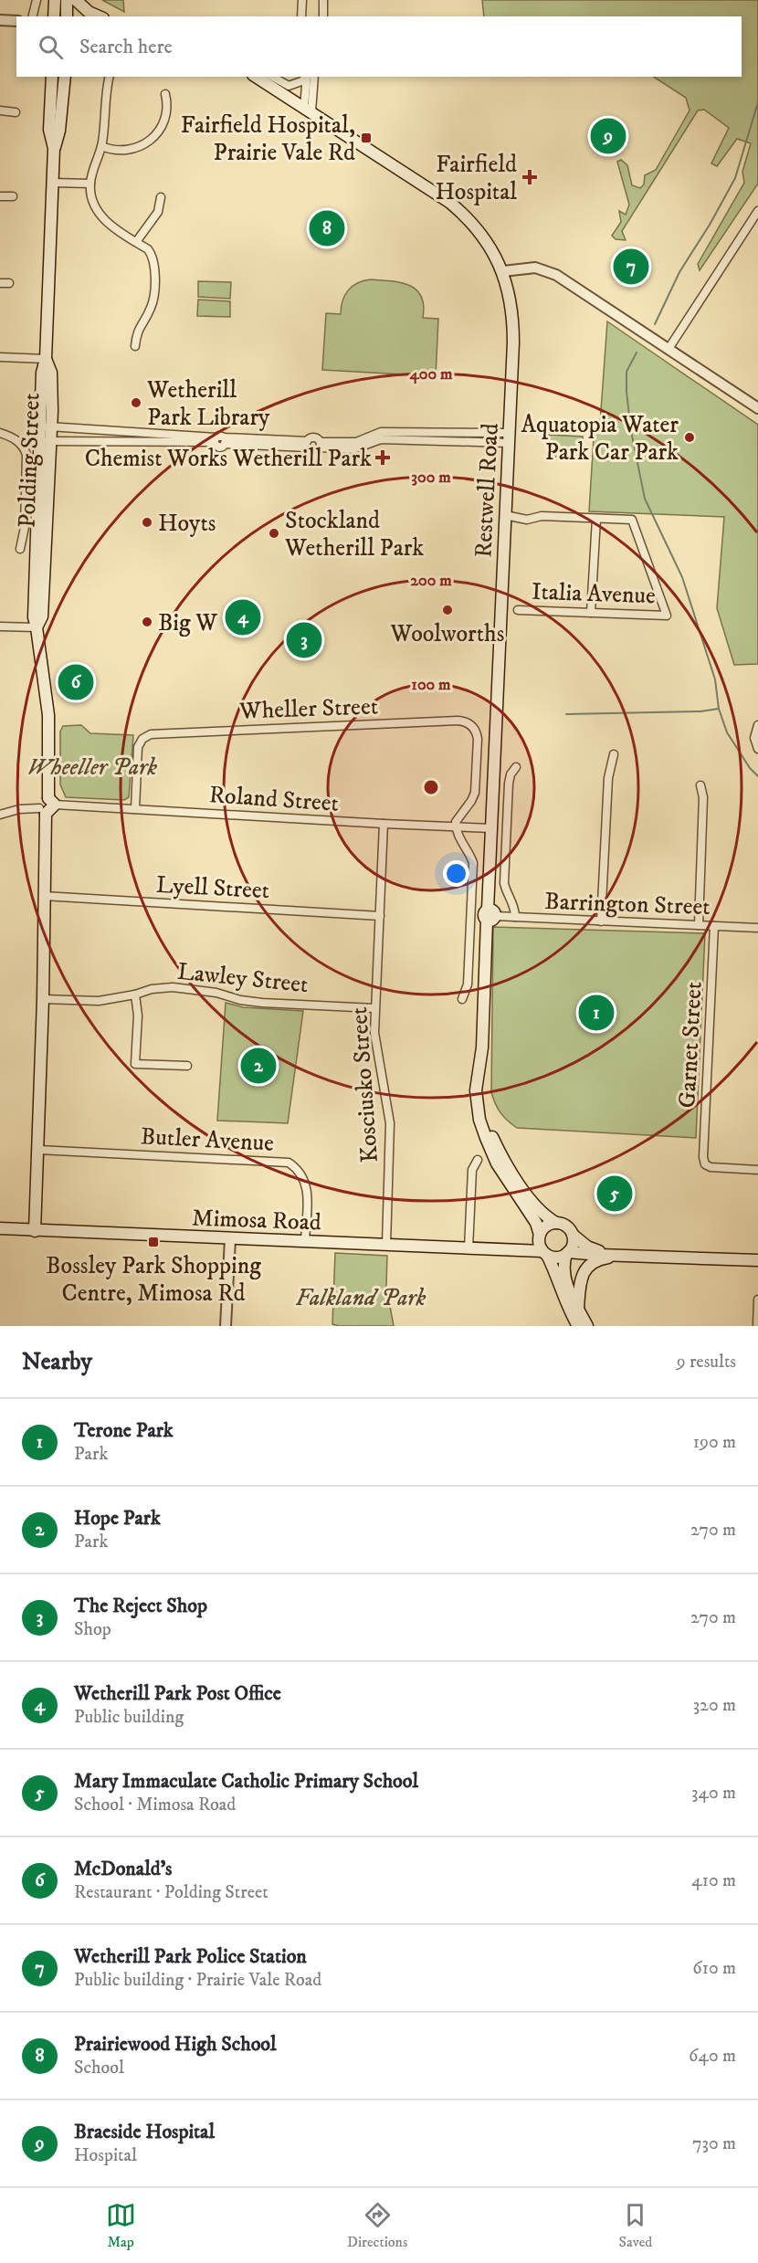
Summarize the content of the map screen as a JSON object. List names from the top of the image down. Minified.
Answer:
{"streets":{"main road":["Polding Street","Restwell Road","Mimosa Road"],"street":["Italia Avenue","Wheller Street","Roland Street","Lyell Street","Barrington Street","Lawley Street","Garnet Street","Kosciusko Street","Butler Avenue"]},"crossings":[["Polding Street","Roland Street"],["Restwell Road","Roland Street"],["Restwell Road","Barrington Street"],["Restwell Road","Mimosa Road"],["Wheller Street","Roland Street"],["Roland Street","Kosciusko Street"],["Lyell Street","Kosciusko Street"],["Barrington Street","Garnet Street"],["Lawley Street","Kosciusko Street"],["Kosciusko Street","Mimosa Road"],["Butler Avenue","Mimosa Road"]],"parks":["Wheeller Park","Falkland Park"],"places":{"transit":["Fairfield Hospital, Prairie Vale Rd","Bossley Park Shopping Centre, Mimosa Rd"],"health":["Fairfield Hospital","Chemist Works Wetherill Park"],"other":["Wetherill Park Library","Aquatopia Water Park Car Park","Hoyts","Stockland Wetherill Park","Woolworths","Big W"]},"page":{"search":"Search here","pins":["9","8","7","4","3","6","1","2","5"],"heading":["Nearby","9 results"],"list":[{"mark":"1","name":"Terone Park","note":"Park","value":"190 m"},{"mark":"2","name":"Hope Park","note":"Park","value":"270 m"},{"mark":"3","name":"The Reject Shop","note":"Shop","value":"270 m"},{"mark":"4","name":"Wetherill Park Post Office","note":"Public building","value":"320 m"},{"mark":"5","name":"Mary Immaculate Catholic Primary School","note":"School · Mimosa Road","value":"340 m"},{"mark":"6","name":"McDonald's","note":"Restaurant · Polding Street","value":"410 m"},{"mark":"7","name":"Wetherill Park Police Station","note":"Public building · Prairie Vale Road","value":"610 m"},{"mark":"8","name":"Prairiewood High School","note":"School","value":"640 m"},{"mark":"9","name":"Braeside Hospital","note":"Hospital","value":"730 m"}],"nav":["Map","Directions","Saved"]},"rings":["400 m","300 m","200 m","100 m"]}
